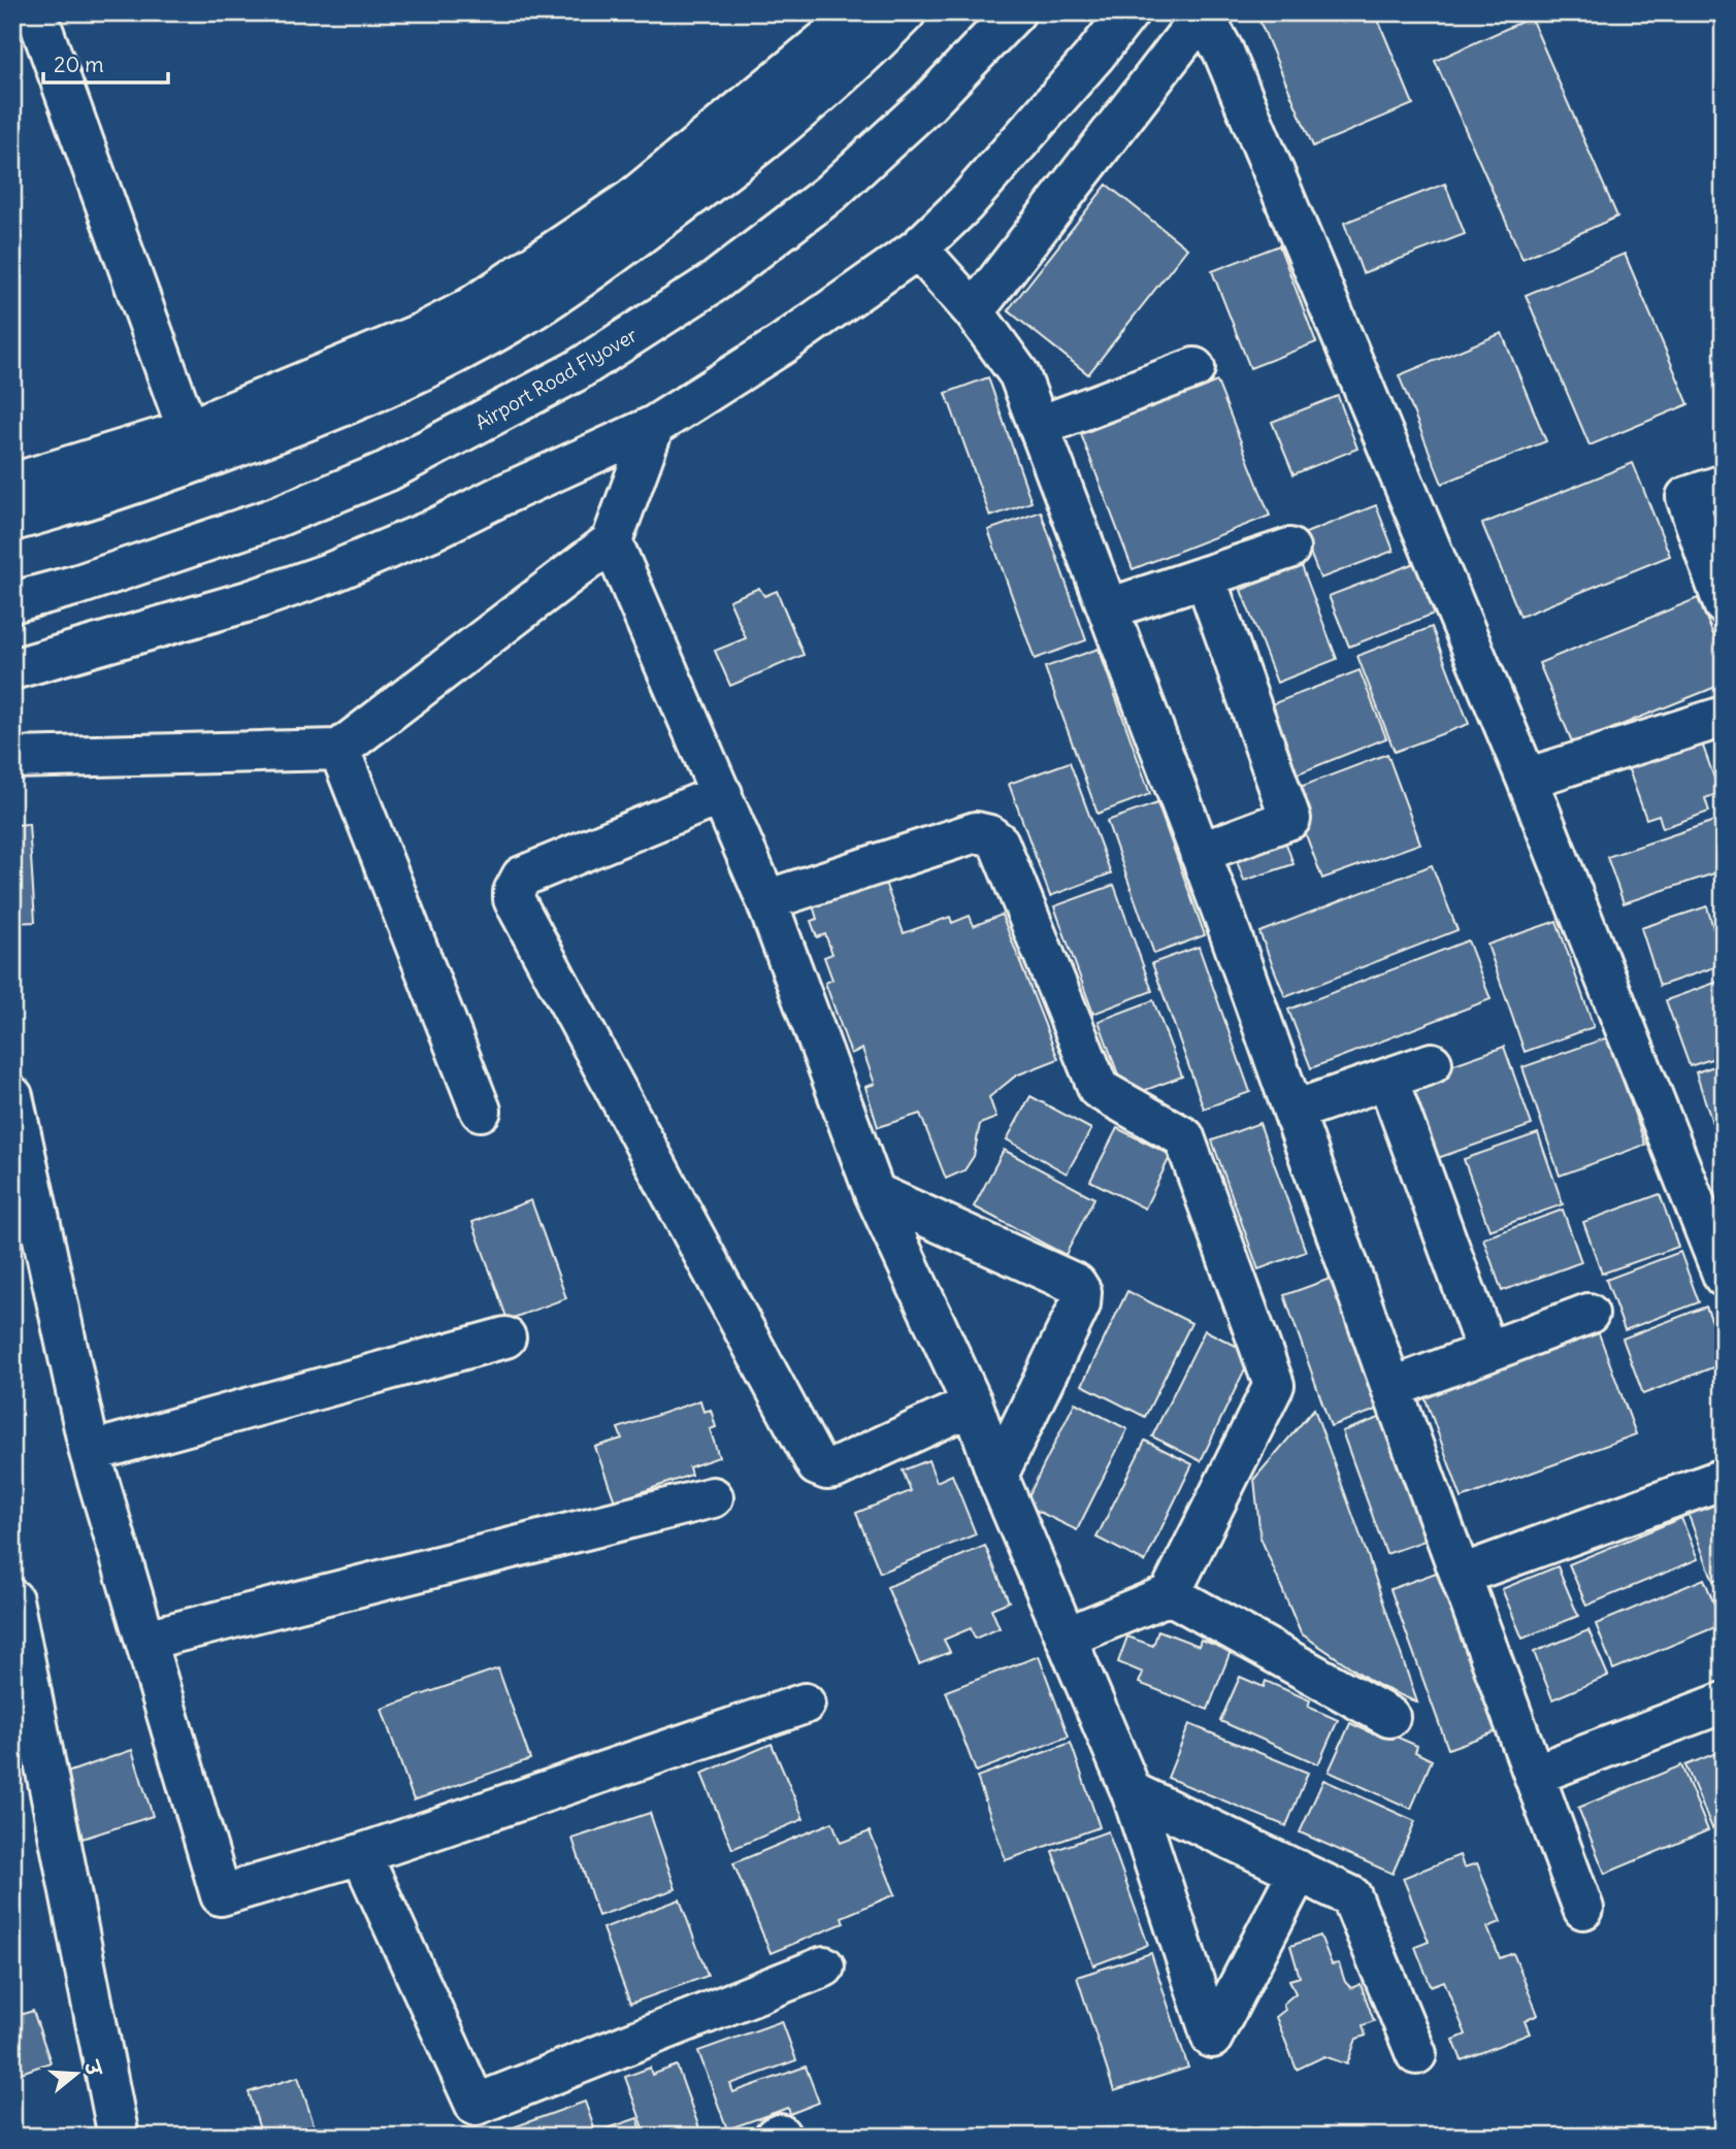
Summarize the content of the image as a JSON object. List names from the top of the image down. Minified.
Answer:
{"streets":{"street":["Airport Road Flyover"]},"scale_bar":"20 m","north":"right"}
